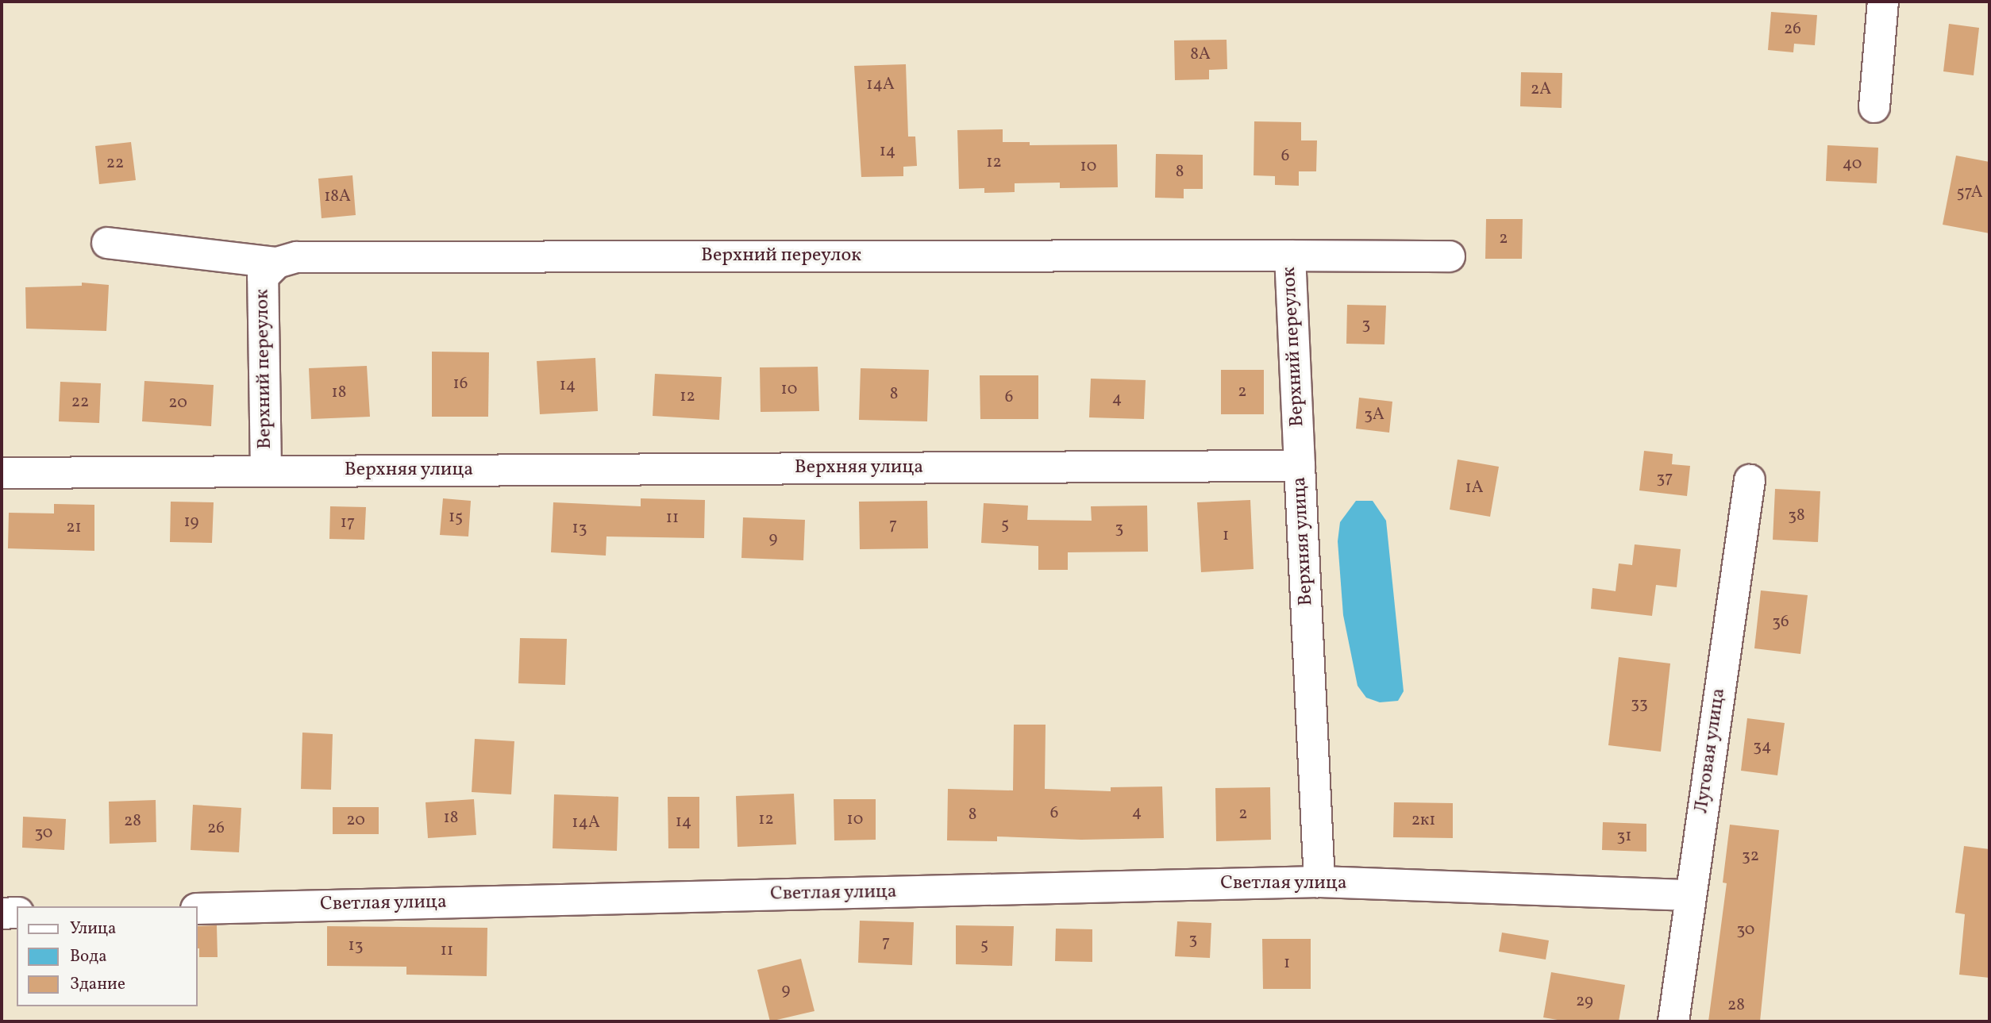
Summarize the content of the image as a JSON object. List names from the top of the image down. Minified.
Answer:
{"streets":{"street":["Верхний переулок","Верхняя улица","Луговая улица","Светлая улица"]},"crossings":[["Верхний переулок","Верхняя улица"],["Верхняя улица","Светлая улица"],["Луговая улица","Светлая улица"]],"house_numbers":["26","8А","14А","2А","14","6","12","22","40","10","8","57А","18А","2","3","16","14","10","2","18","8","12","6","4","22","20","3А","37","1А","38","15","11","19","17","5","7","21","13","3","1","9","36","33","34","4","6","2","8","18","12","10","20","2к1","28","14","14А","26","30","31","32","30","3","7","5","13","11","1","9","29","28"],"legend":["Улица","Вода","Здание"]}
